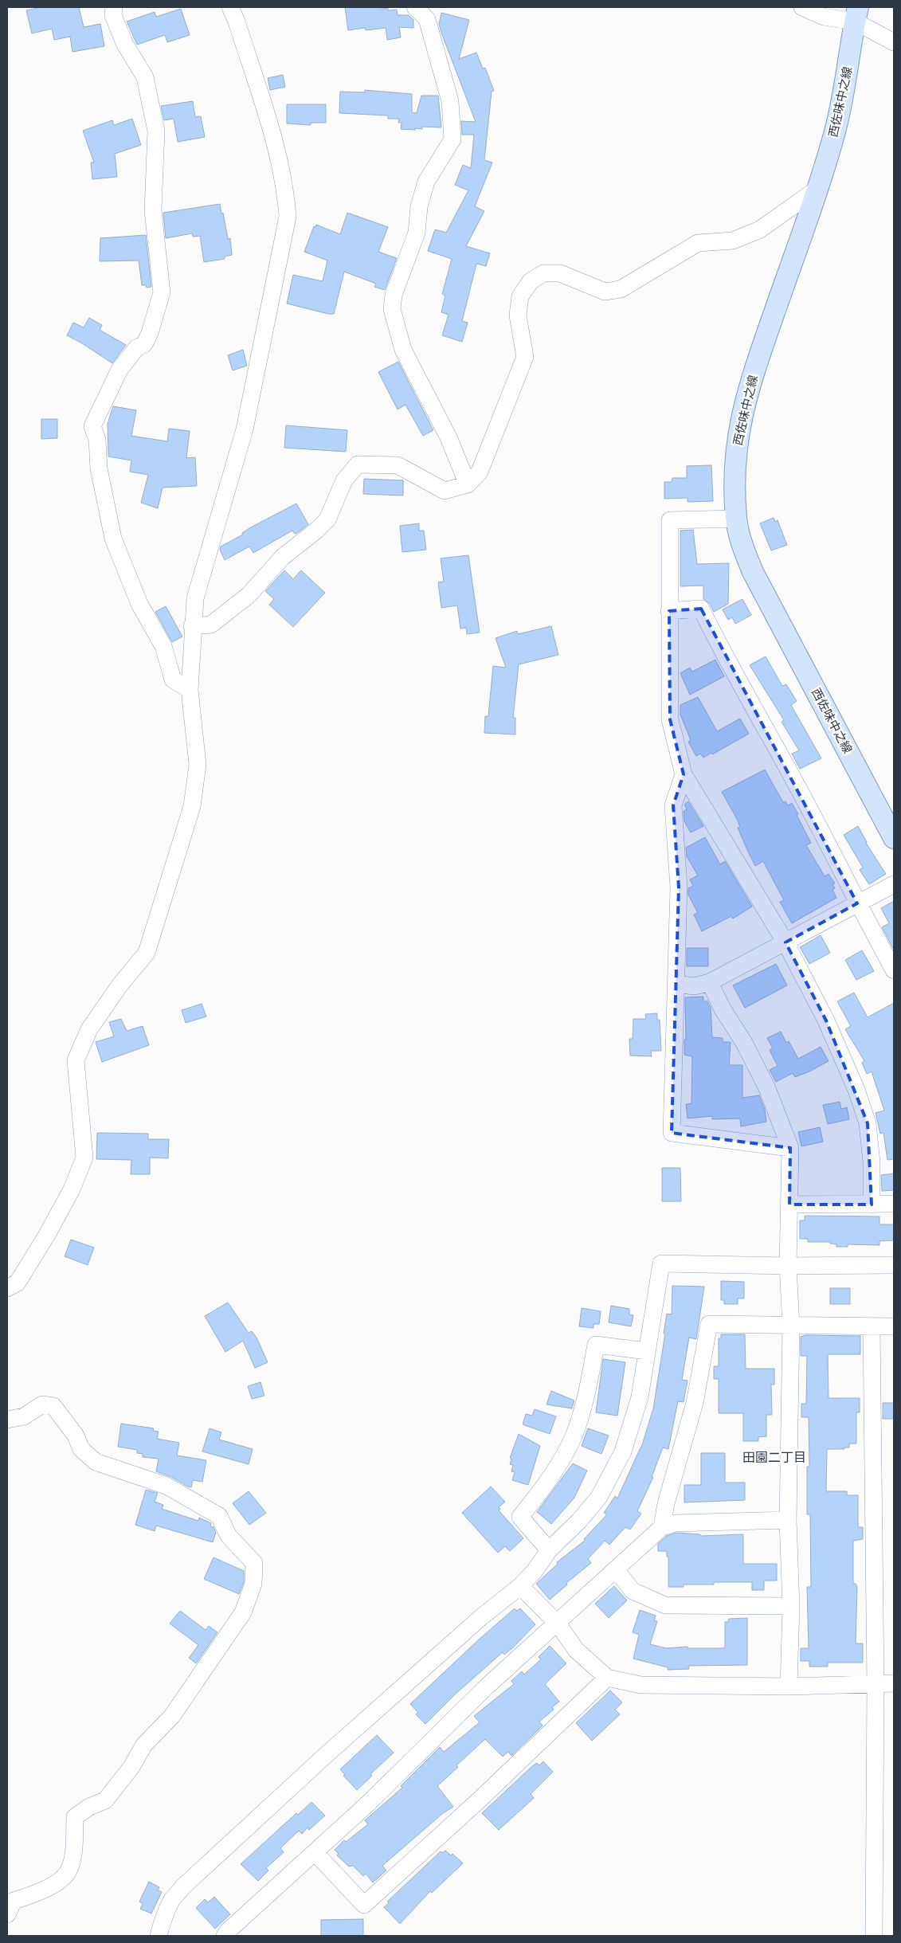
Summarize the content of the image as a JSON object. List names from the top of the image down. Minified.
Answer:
{"streets":{"main road":["西佐味中之線"]},"districts":["田園二丁目"]}
